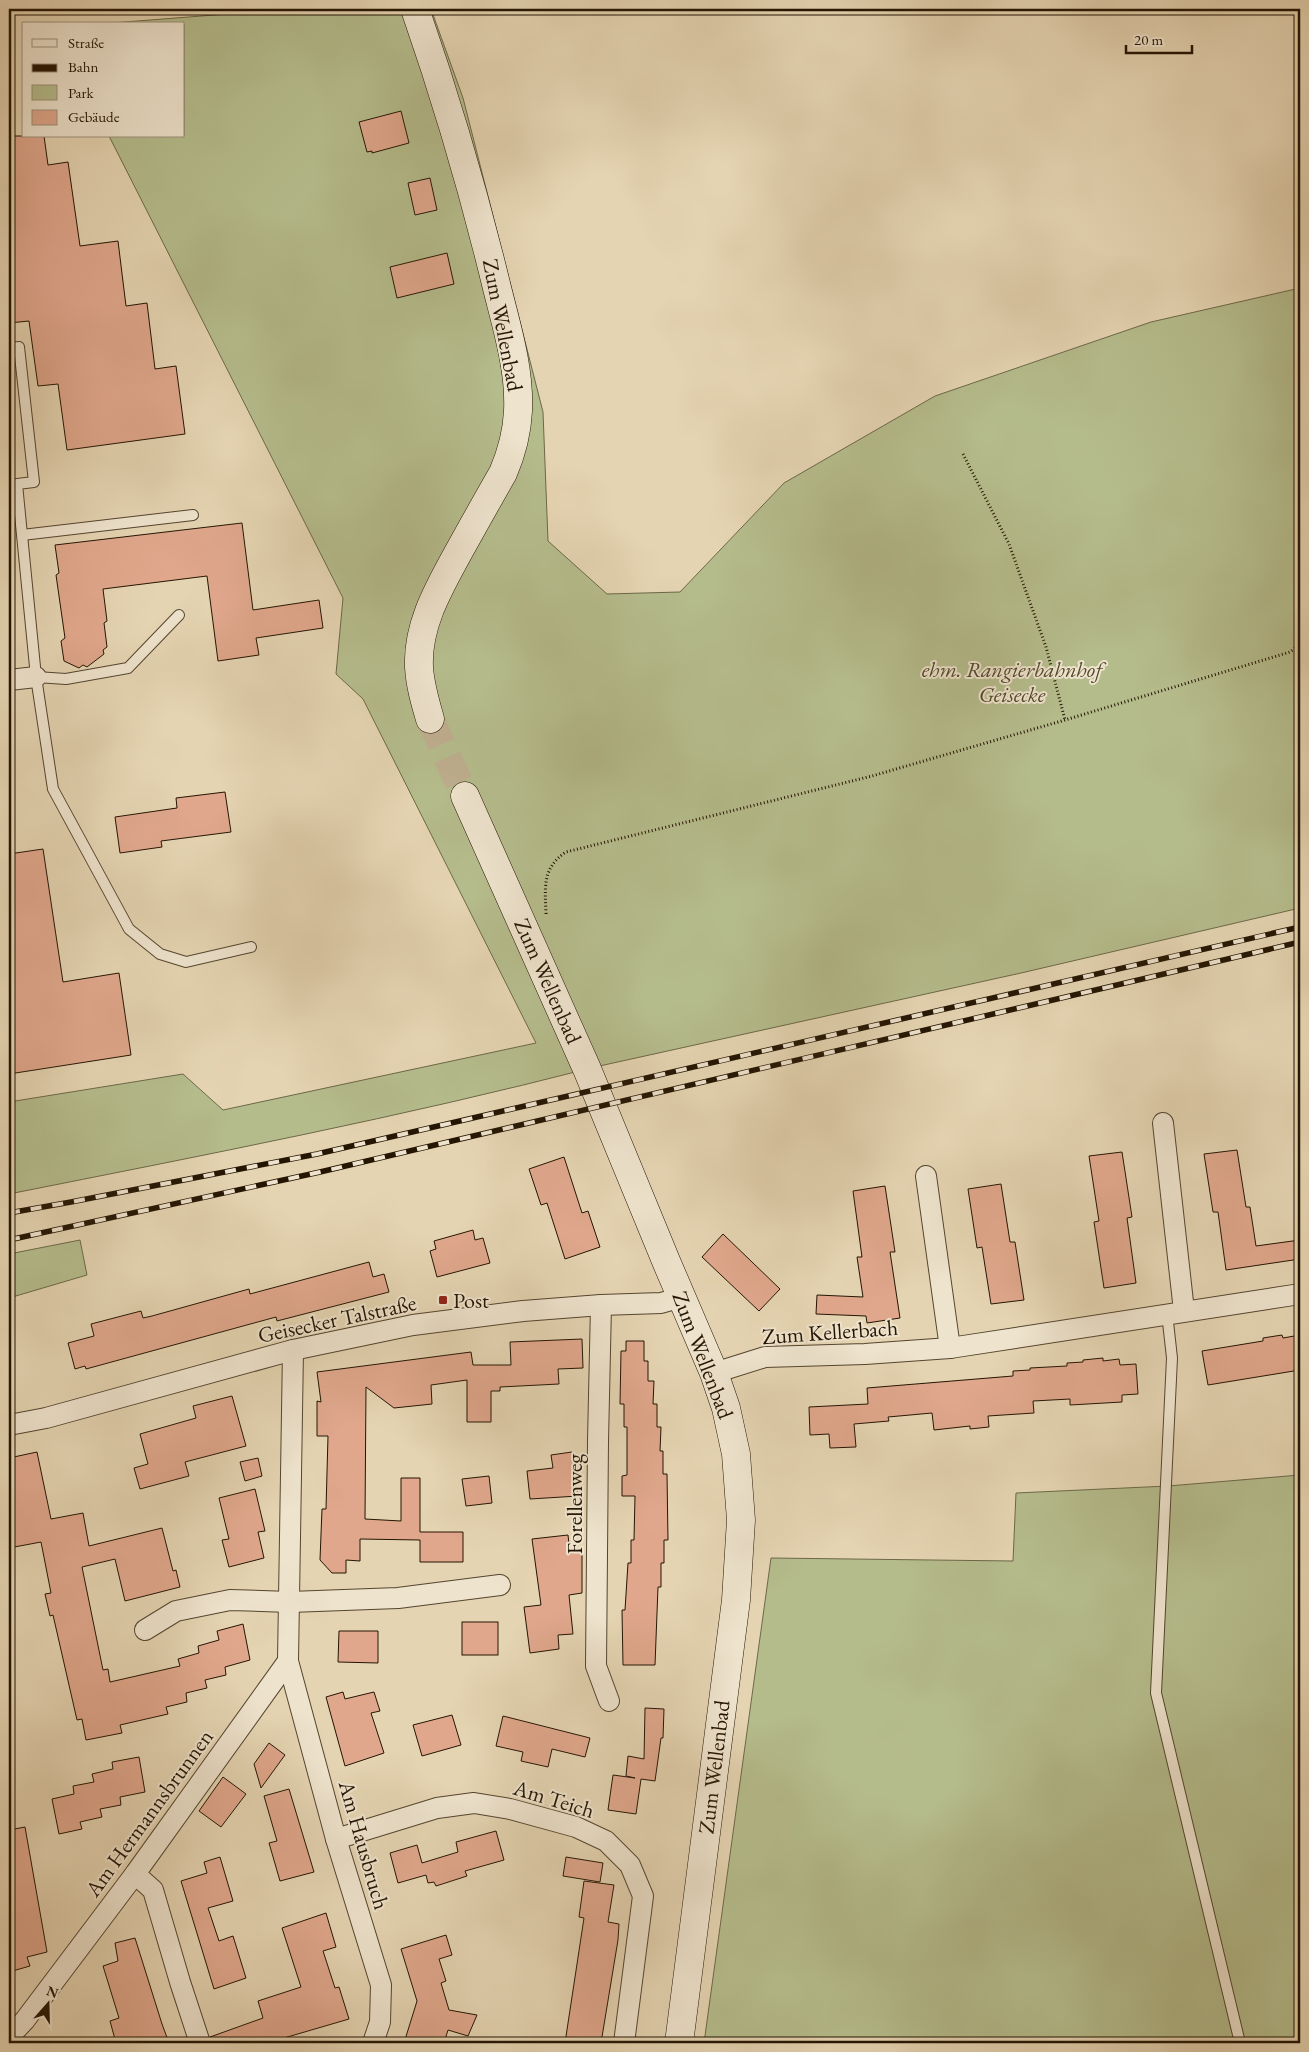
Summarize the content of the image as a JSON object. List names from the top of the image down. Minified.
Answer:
{"streets":{"main road":["Zum Wellenbad"],"street":["Geisecker Talstraße","Zum Kellerbach","Forellenweg","Am Teich","Am Hermannsbrunnen","Am Hausbruch"]},"crossings":[["Zum Wellenbad","Geisecker Talstraße"],["Zum Wellenbad","Zum Kellerbach"],["Geisecker Talstraße","Forellenweg"],["Am Teich","Am Hausbruch"],["Am Hermannsbrunnen","Am Hausbruch"]],"parks":["ehm. Rangierbahnhof Geisecke"],"places":{"transit":["Post"]},"legend":["Straße","Bahn","Park","Gebäude"],"scale_bar":"20 m","north":"top"}
